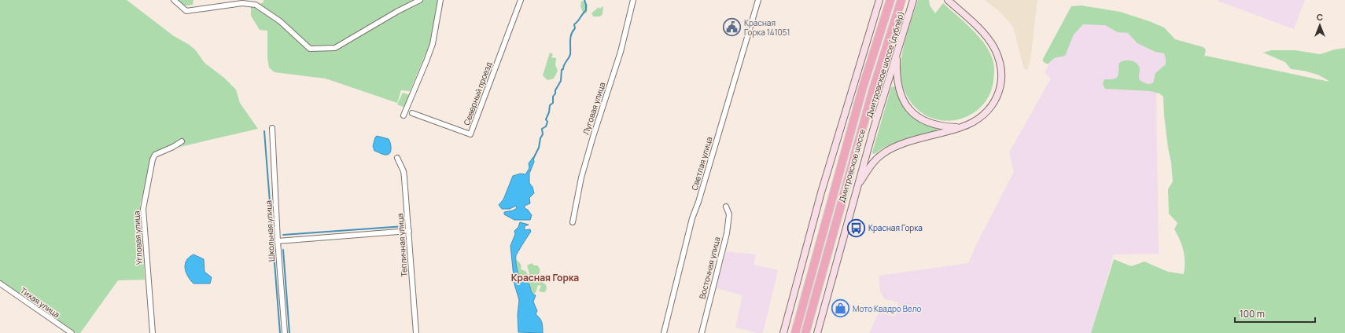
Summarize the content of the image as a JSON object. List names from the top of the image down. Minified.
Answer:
{"streets":{"highway":["Дмитровское шоссе"],"main road":["Дмитровское шоссе (дублёр)"],"street":["Северный проезд","Луговая улица","Светлая улица","Школьная улица","Угловая улица","Тепличная улица","Восточная улица","Тихая улица"]},"districts":["Красная Горка"],"places":{"public building":["Красная Горка 141051"],"bus stop":["Красная Горка"],"shop":["Мото Квадро Вело"]},"scale_bar":"100 m","north":"top"}
